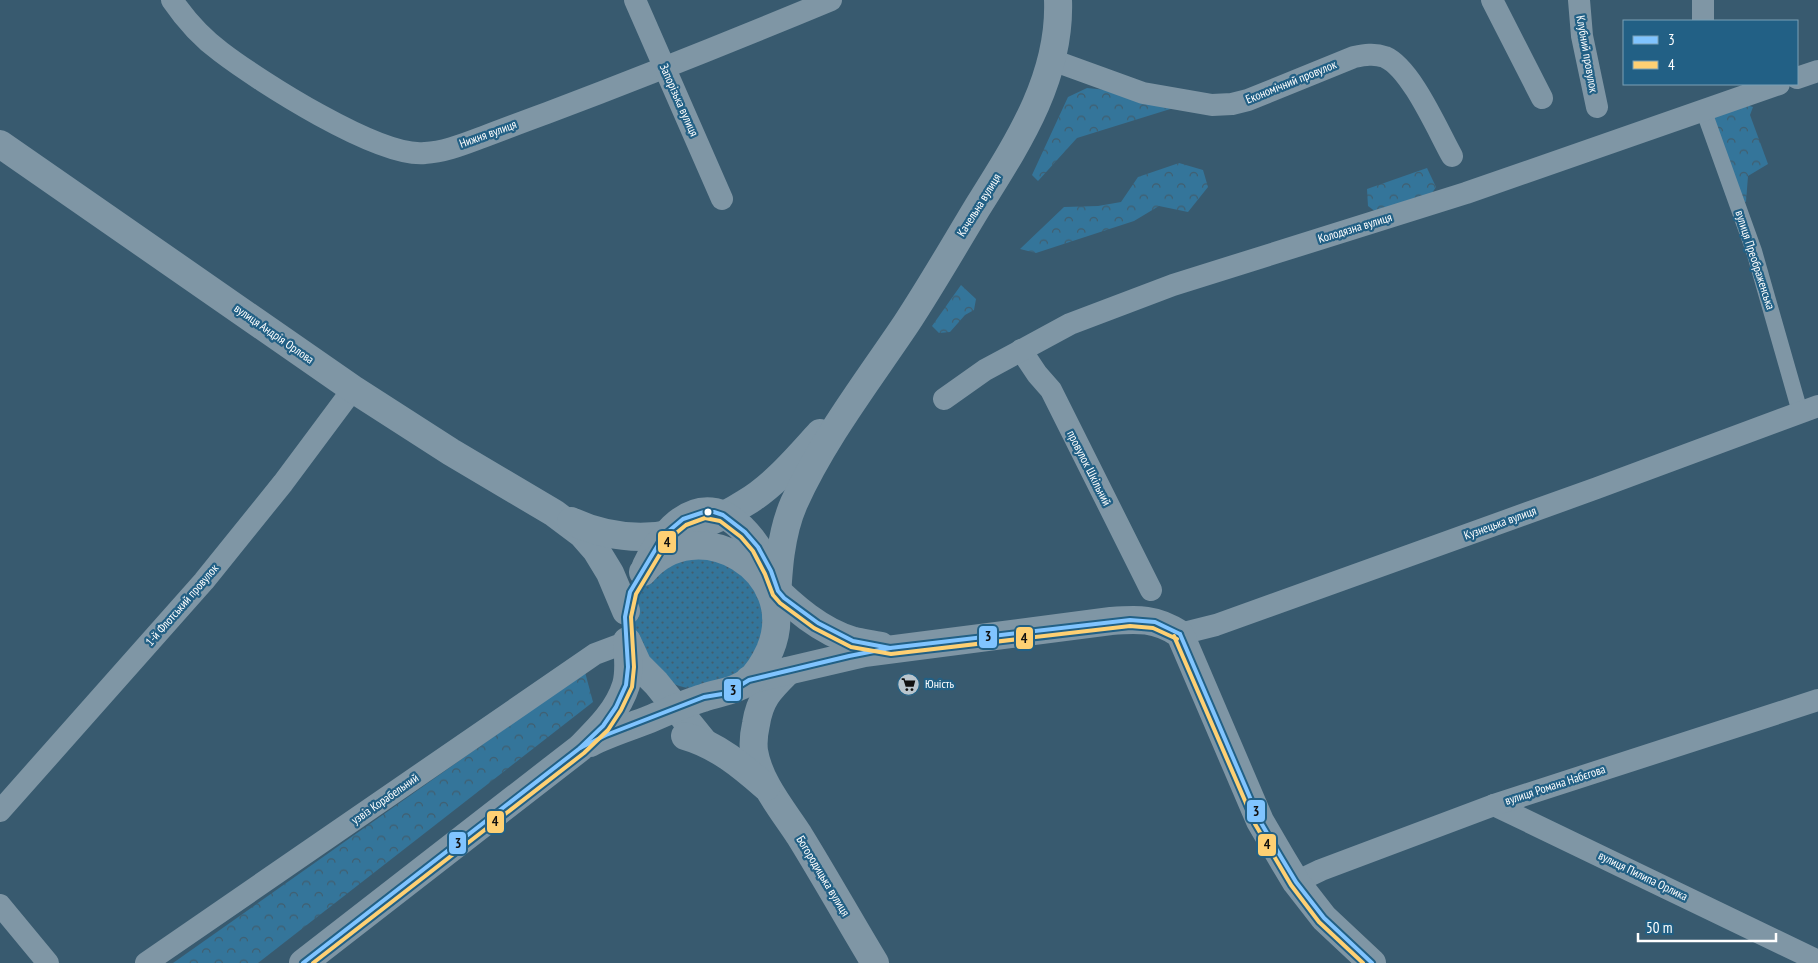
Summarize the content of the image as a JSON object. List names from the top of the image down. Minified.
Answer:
{"streets":{"street":["Клубний провулок","Економічний провулок","Запорізька вулиця","Нижня вулиця","Качельна вулиця","Колодязна вулиця","вулиця Преображенська","вулиця Андрія Орлова","провулок Шкільний","Кузнецька вулиця","1-й Флотський провулок","вулиця Романа Набєгова","узвіз Корабельний","Богородицька вулиця","вулиця Пилипа Орлика"]},"crossings":[["Економічний провулок","Качельна вулиця"],["Запорізька вулиця","Нижня вулиця"],["Качельна вулиця","вулиця Андрія Орлова"],["Качельна вулиця","узвіз Корабельний"],["Качельна вулиця","Богородицька вулиця"],["Колодязна вулиця","вулиця Преображенська"],["Колодязна вулиця","провулок Шкільний"],["вулиця Преображенська","Кузнецька вулиця"],["вулиця Андрія Орлова","1-й Флотський провулок"],["вулиця Андрія Орлова","узвіз Корабельний"],["вулиця Андрія Орлова","Богородицька вулиця"],["вулиця Романа Набєгова","вулиця Пилипа Орлика"],["узвіз Корабельний","Богородицька вулиця"]],"places":{"supermarket":["Юність"]},"lines":["transit line 3","transit line 4"],"legend":["3","4"],"scale_bar":"50 m"}
